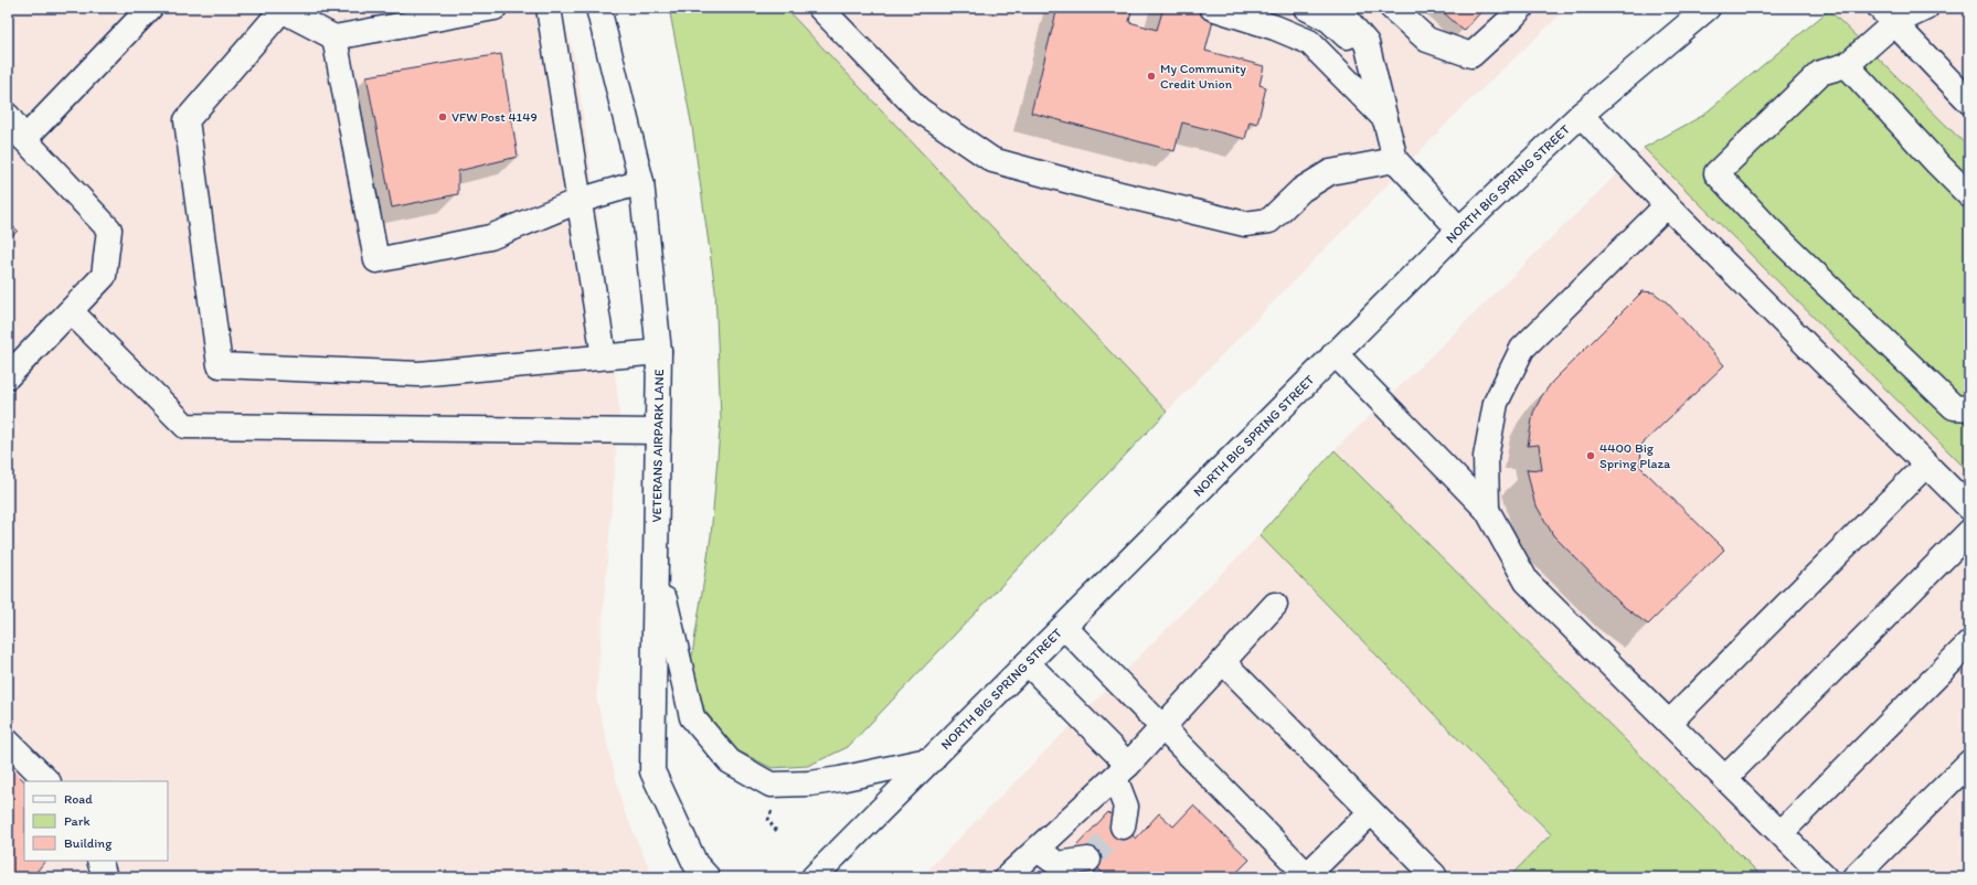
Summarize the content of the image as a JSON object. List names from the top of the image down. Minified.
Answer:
{"streets":{"main road":["NORTH BIG SPRING STREET","VETERANS AIRPARK LANE"]},"places":["My Community Credit Union","VFW Post 4149","4400 Big Spring Plaza"],"legend":["Road","Park","Building"]}
